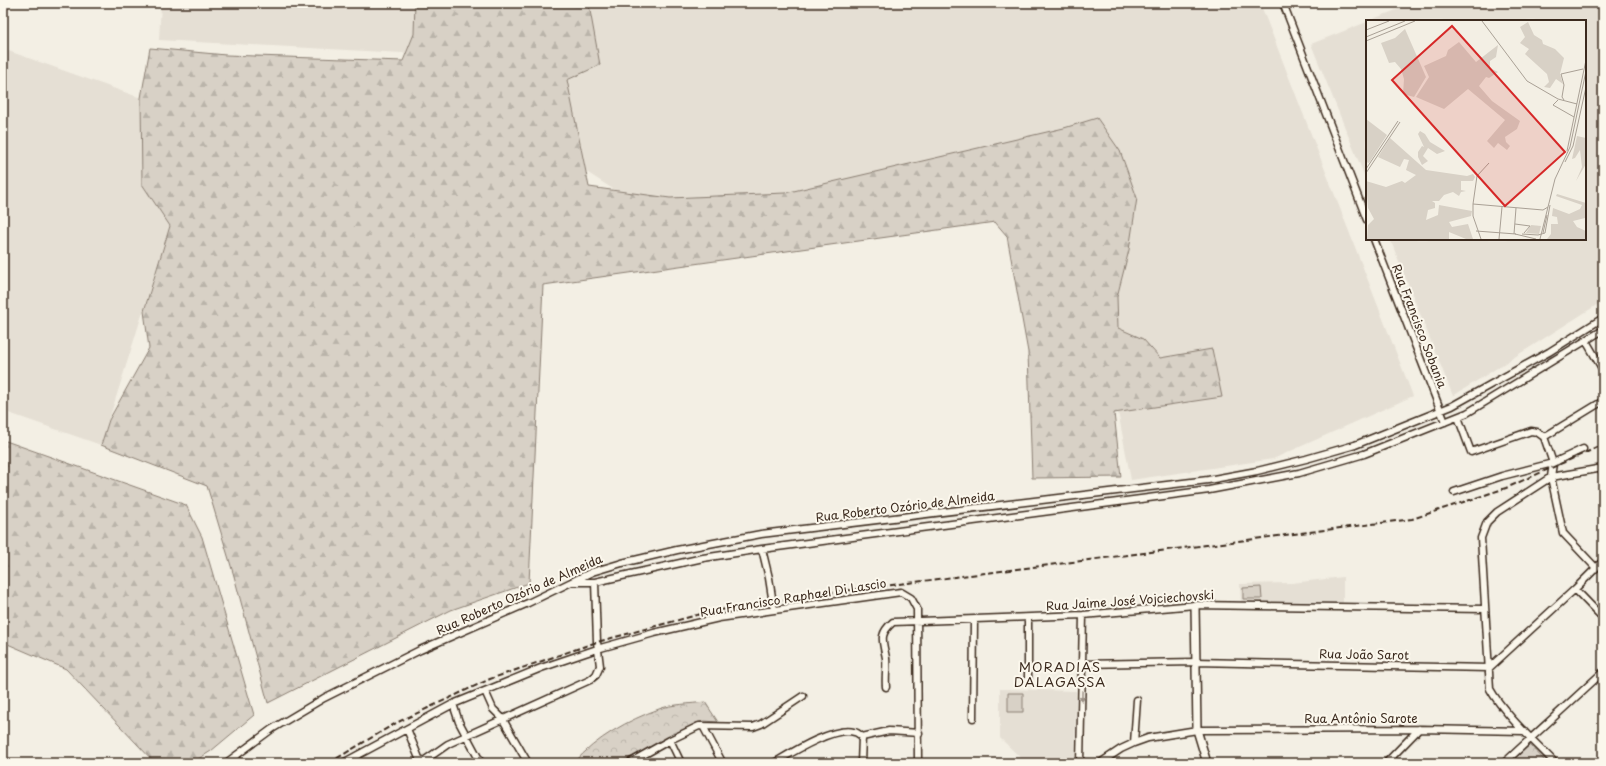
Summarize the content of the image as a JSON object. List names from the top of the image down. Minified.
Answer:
{"streets":{"street":["Rua Francisco Sobania","Rua Roberto Ozório de Almeida","Rua Francisco Raphael Di Lascio","Rua Jaime José Vojciechovski","Rua João Sarot","Rua Antônio Sarote"]},"crossings":[["Rua Francisco Sobania","Rua Roberto Ozório de Almeida"],["Rua Francisco Raphael Di Lascio","Rua Jaime José Vojciechovski"]],"districts":["MORADIAS DALAGASSA"]}
